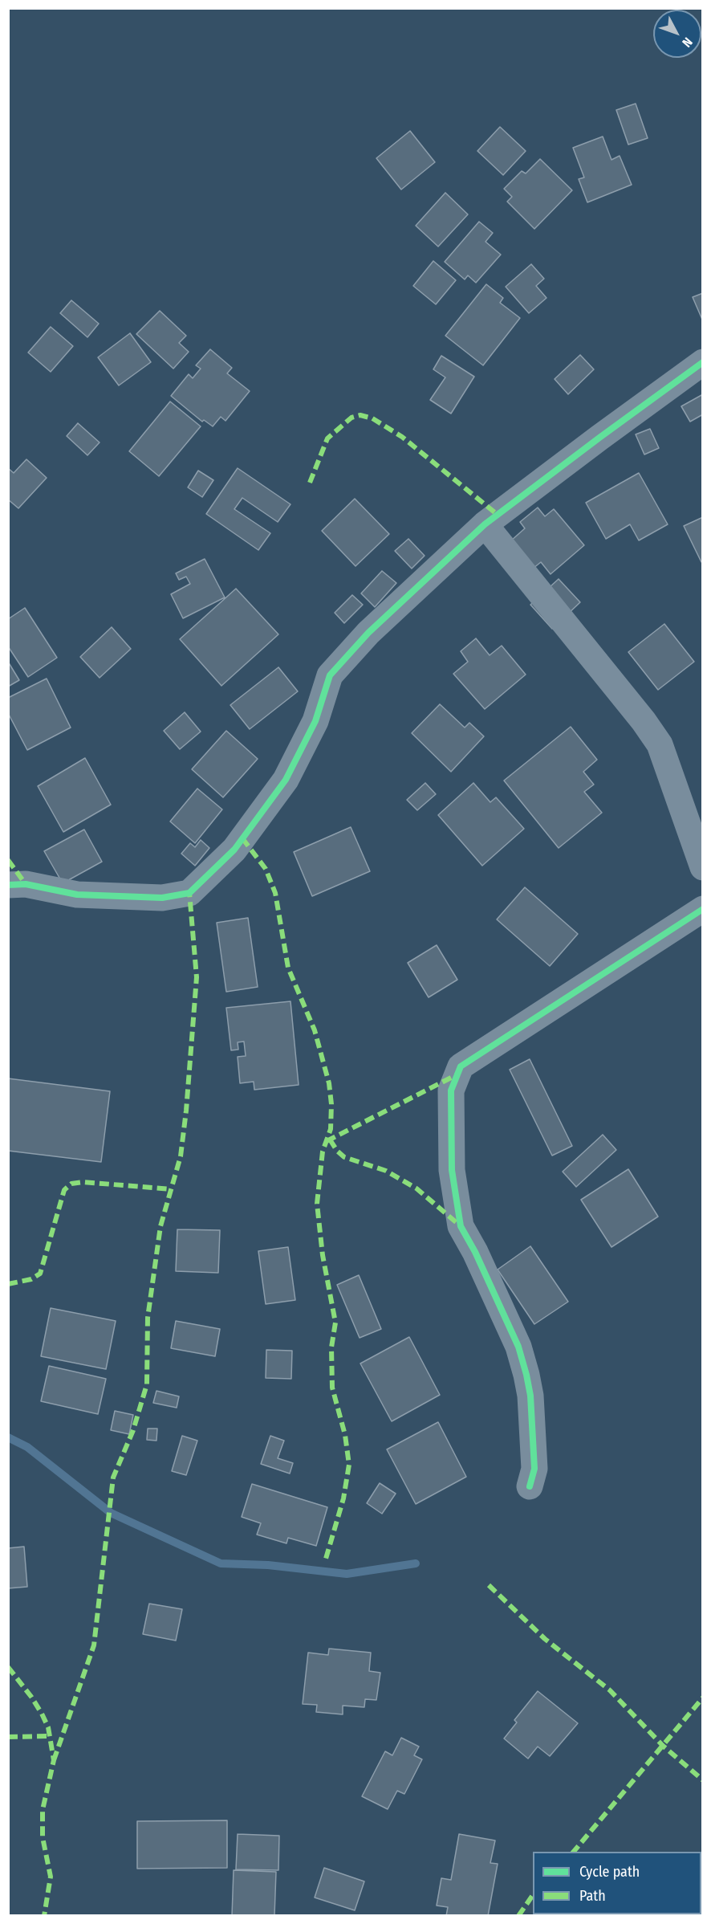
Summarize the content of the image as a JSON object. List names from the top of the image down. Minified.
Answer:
{"legend":["Cycle path","Path"],"north":"bottom right"}
